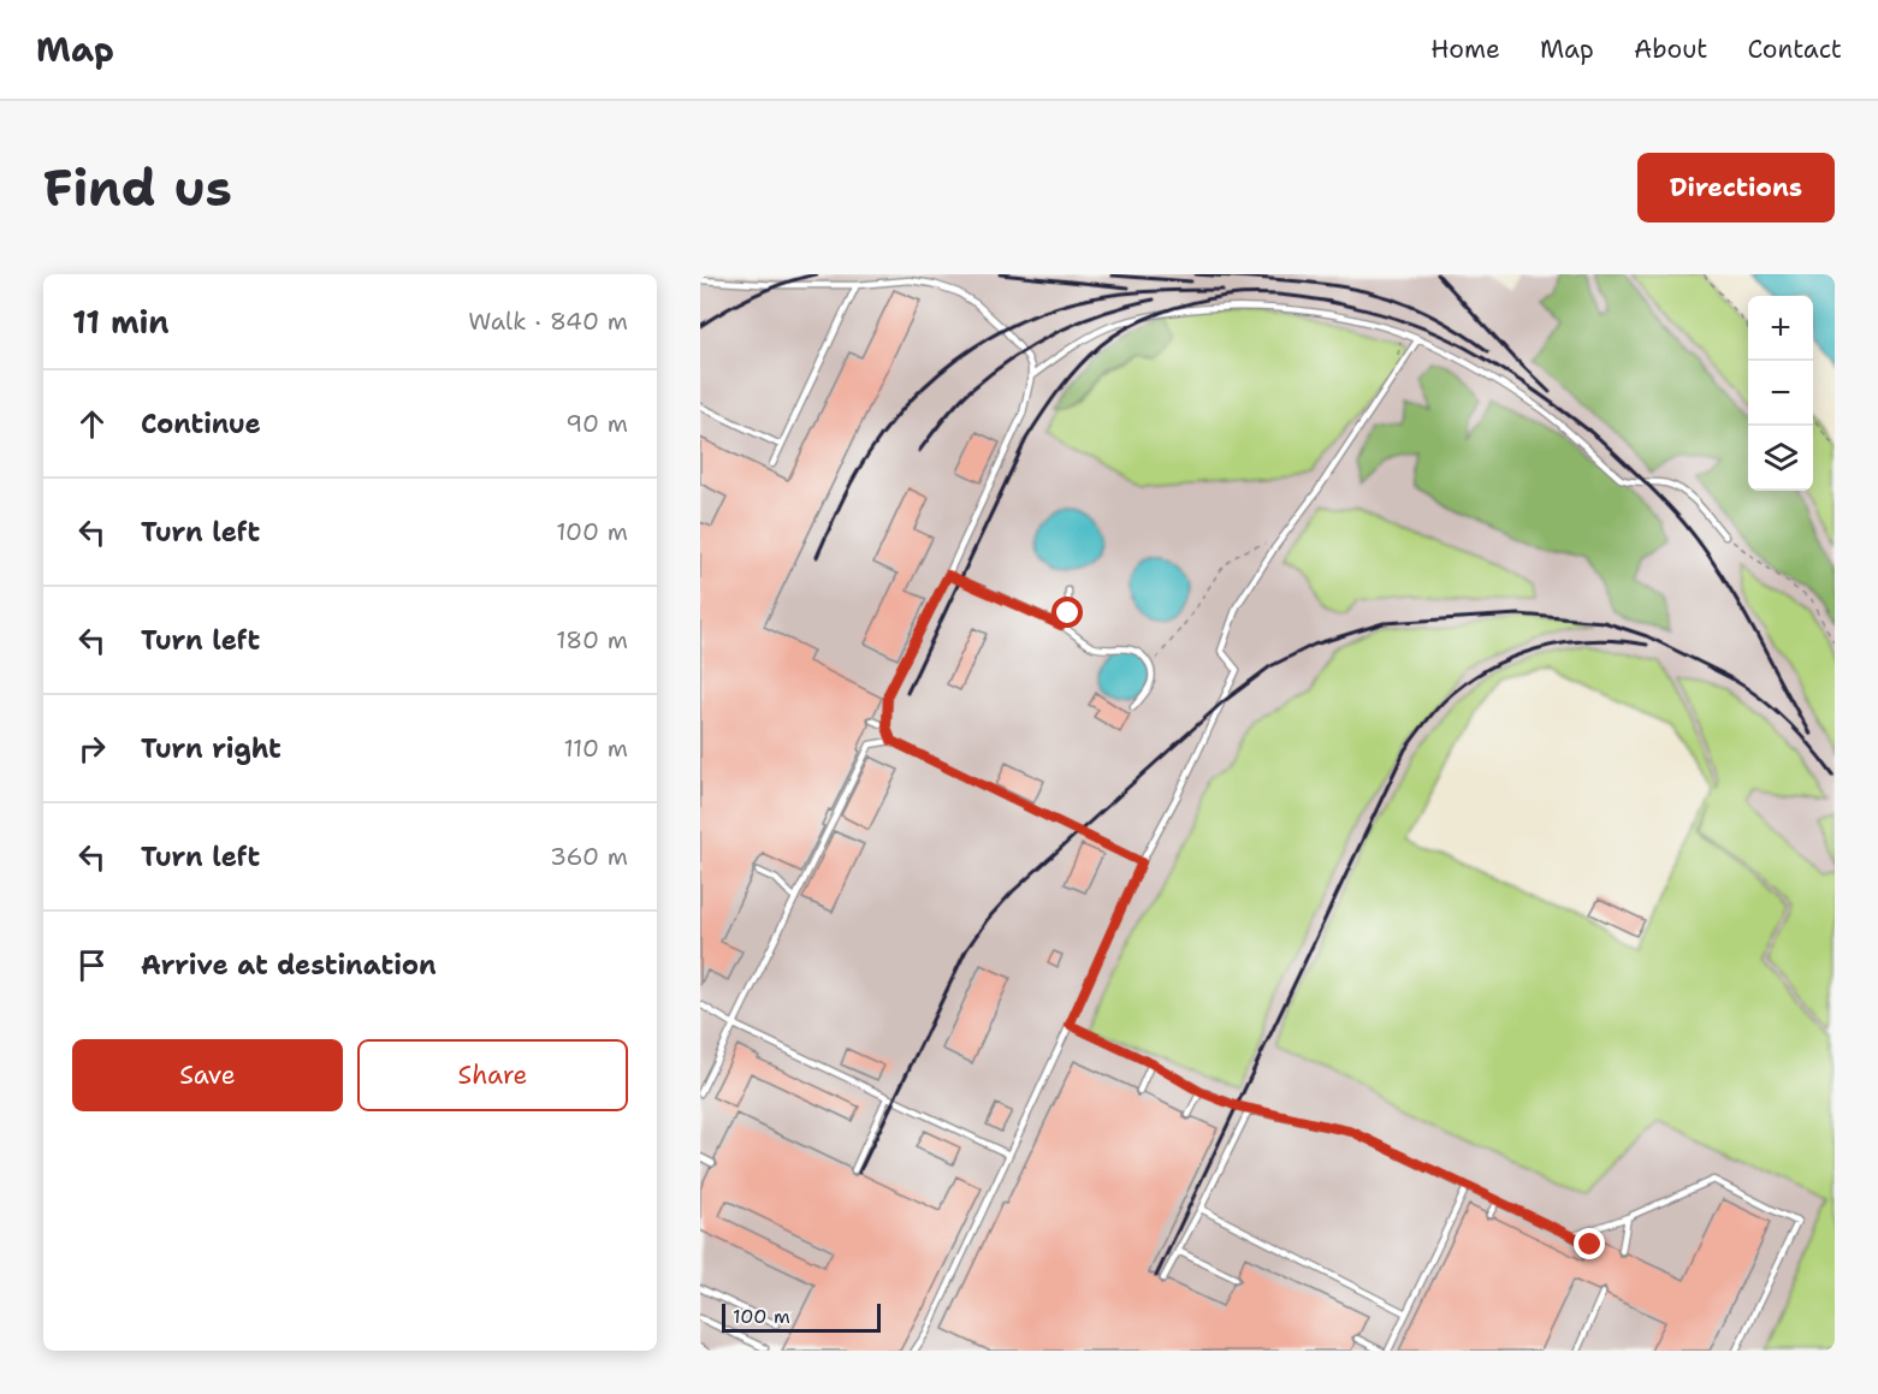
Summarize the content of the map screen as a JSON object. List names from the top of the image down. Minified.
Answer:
{"scale_bar":"100 m","page":{"header":"Map","nav":["Home","Map","About","Contact"],"buttons":["Directions",["Save","Share"]],"title":"Find us","heading":["11 min","Walk · 840 m"],"map_buttons":["+","−"],"list":[["Continue","90 m"],["Turn left","100 m"],["Turn left","180 m"],["Turn right","110 m"],["Turn left","360 m"],"Arrive at destination"],"scale":"100 m"}}
